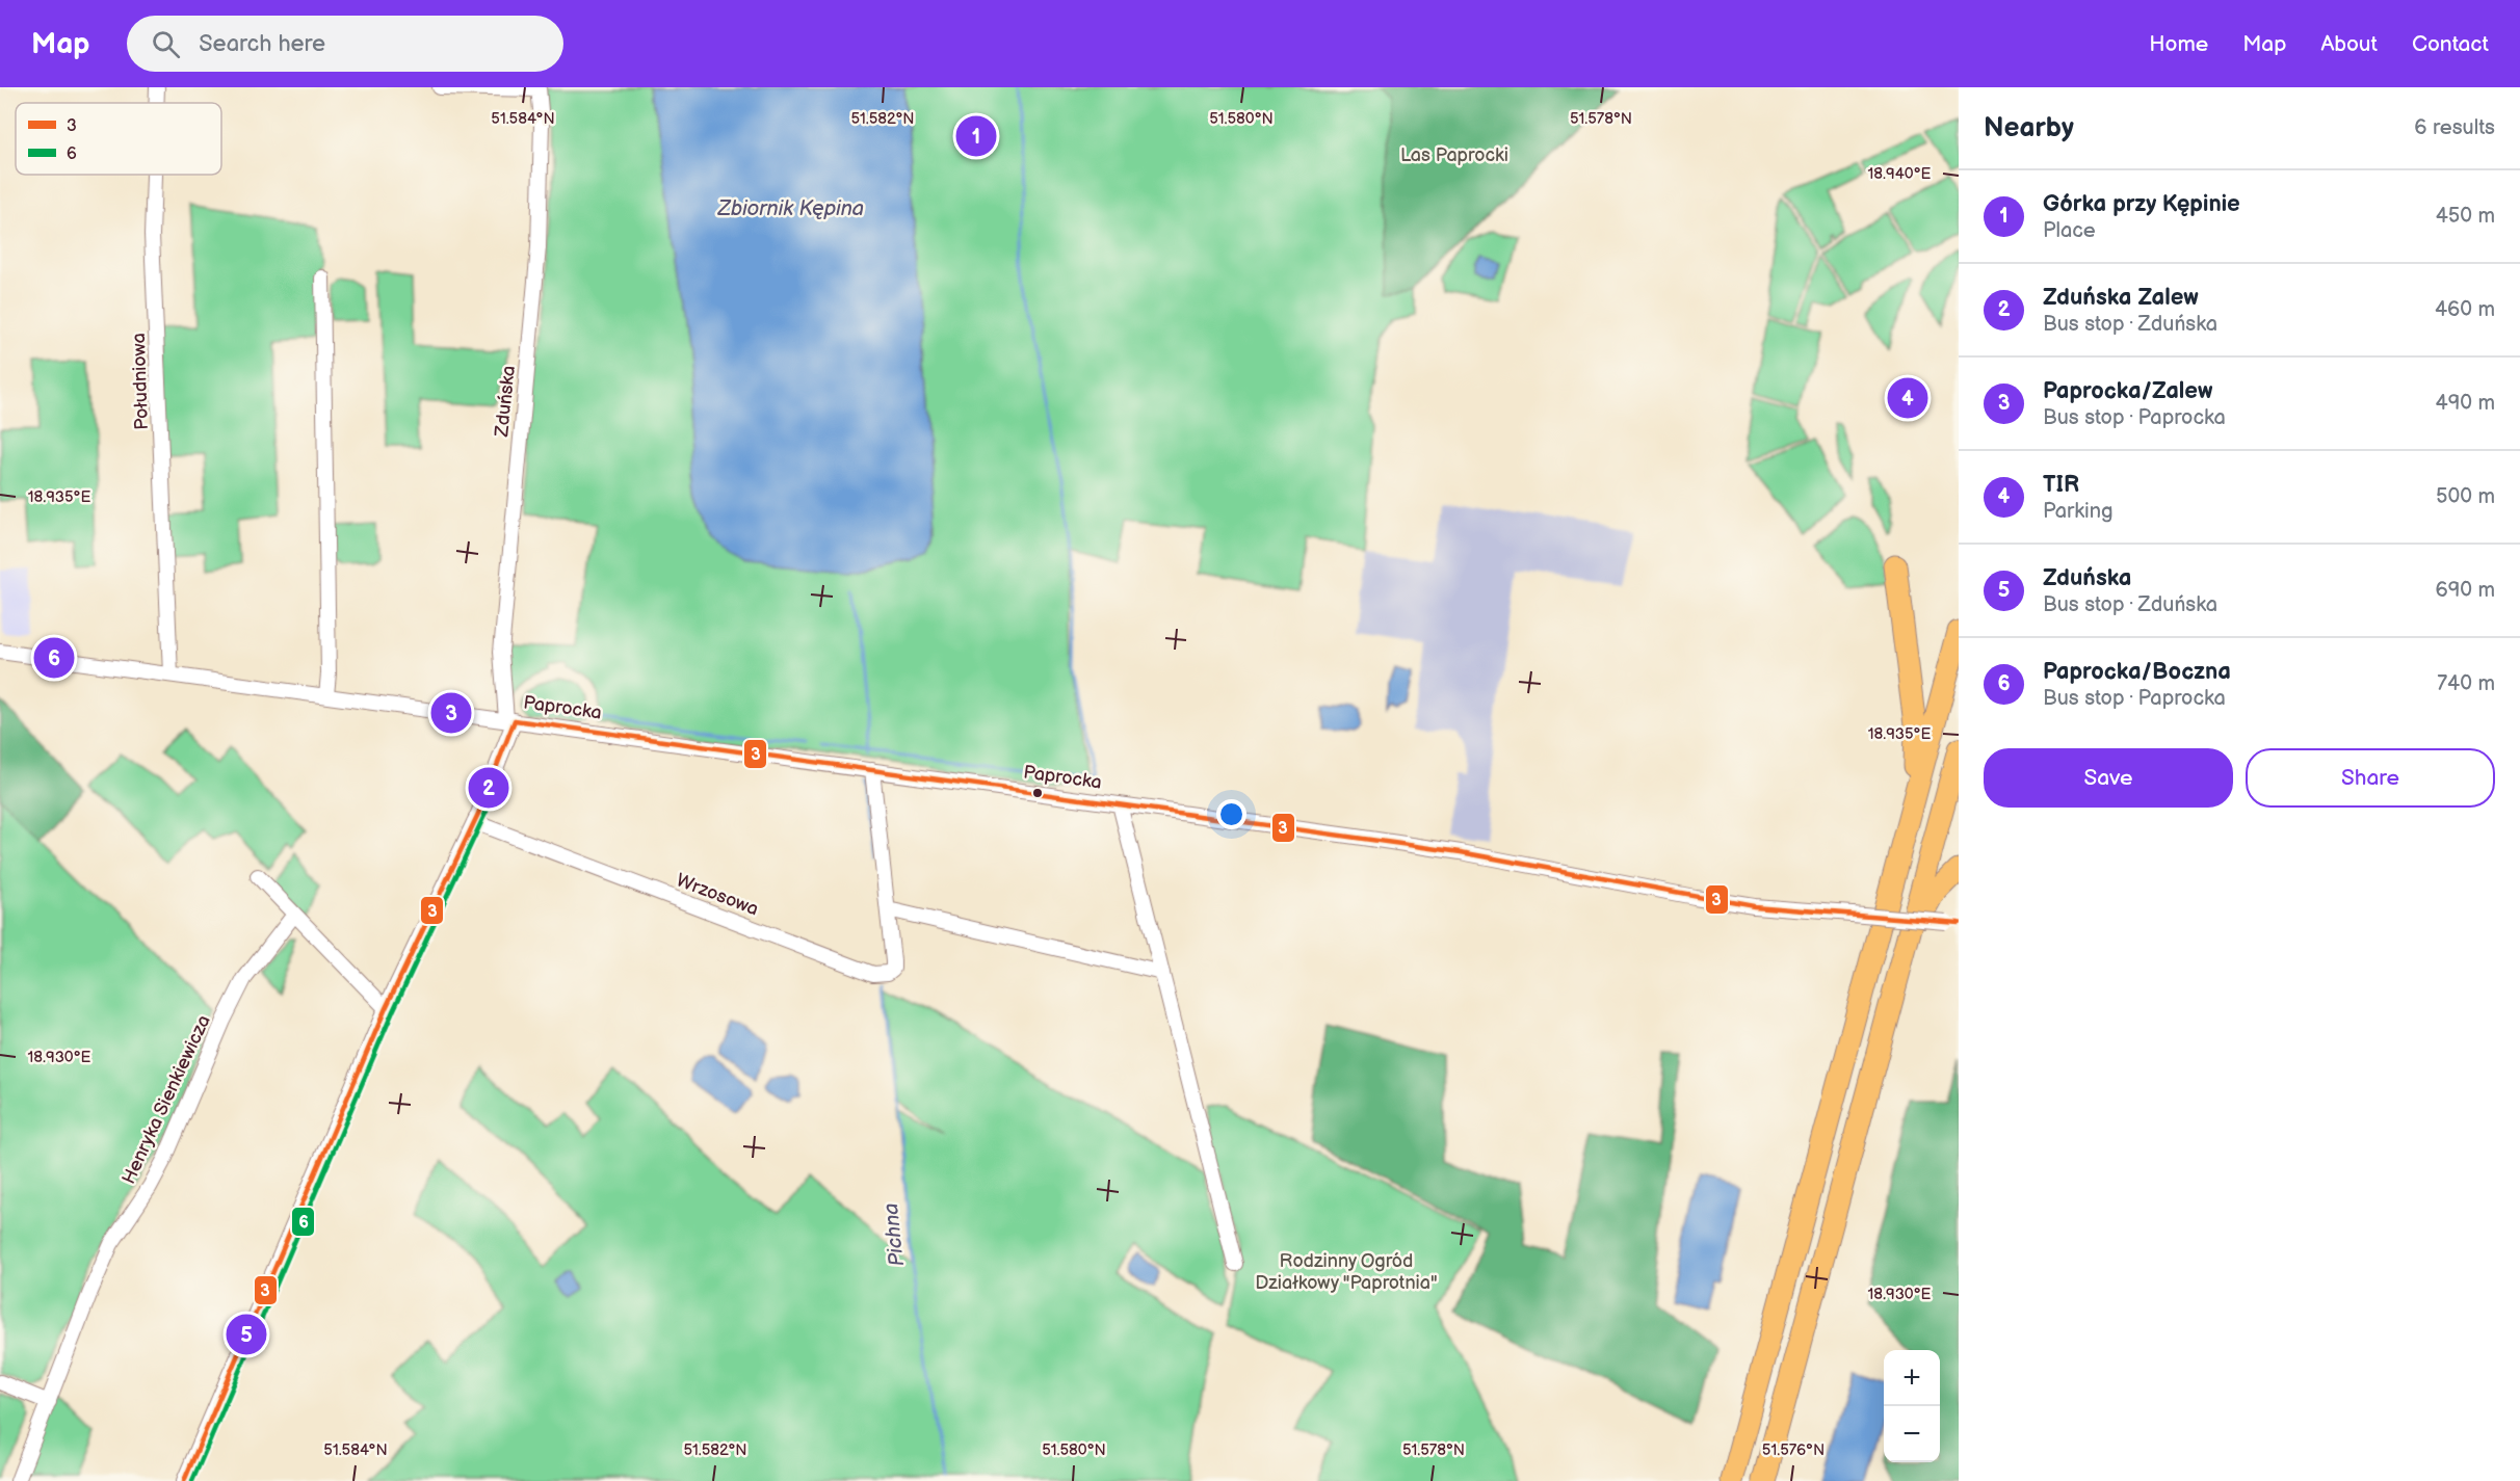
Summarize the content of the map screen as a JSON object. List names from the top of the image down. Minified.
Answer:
{"streets":{"street":["Południowa","Zduńska","Paprocka","Wrzosowa","Henryka Sienkiewicza"]},"crossings":[["Południowa","Paprocka"],["Zduńska","Paprocka"],["Zduńska","Wrzosowa"],["Paprocka","Wrzosowa"]],"water":["Zbiornik Kępina","Pichna"],"parks":["Las Paprocki","Rodzinny Ogród Działkowy \"Paprotnia\""],"lines":["transit line 3","transit line 6"],"legend":["3","6"],"page":{"header":"Map","search":"Search here","nav":["Home","Map","About","Contact"],"heading":["Nearby","6 results"],"pins":["1","4","6","3","2","5"],"list":[{"mark":"1","name":"Górka przy Kępinie","note":"Place","value":"450 m"},{"mark":"2","name":"Zduńska Zalew","note":"Bus stop · Zduńska","value":"460 m"},{"mark":"3","name":"Paprocka/Zalew","note":"Bus stop · Paprocka","value":"490 m"},{"mark":"4","name":"TIR","note":"Parking","value":"500 m"},{"mark":"5","name":"Zduńska","note":"Bus stop · Zduńska","value":"690 m"},{"mark":"6","name":"Paprocka/Boczna","note":"Bus stop · Paprocka","value":"740 m"}],"buttons":["Save","Share"],"map_buttons":["+","−"]},"coordinates":["51.584°N","51.582°N","51.580°N","51.578°N","18.940°E","18.935°E","18.930°E","51.576°N"]}
